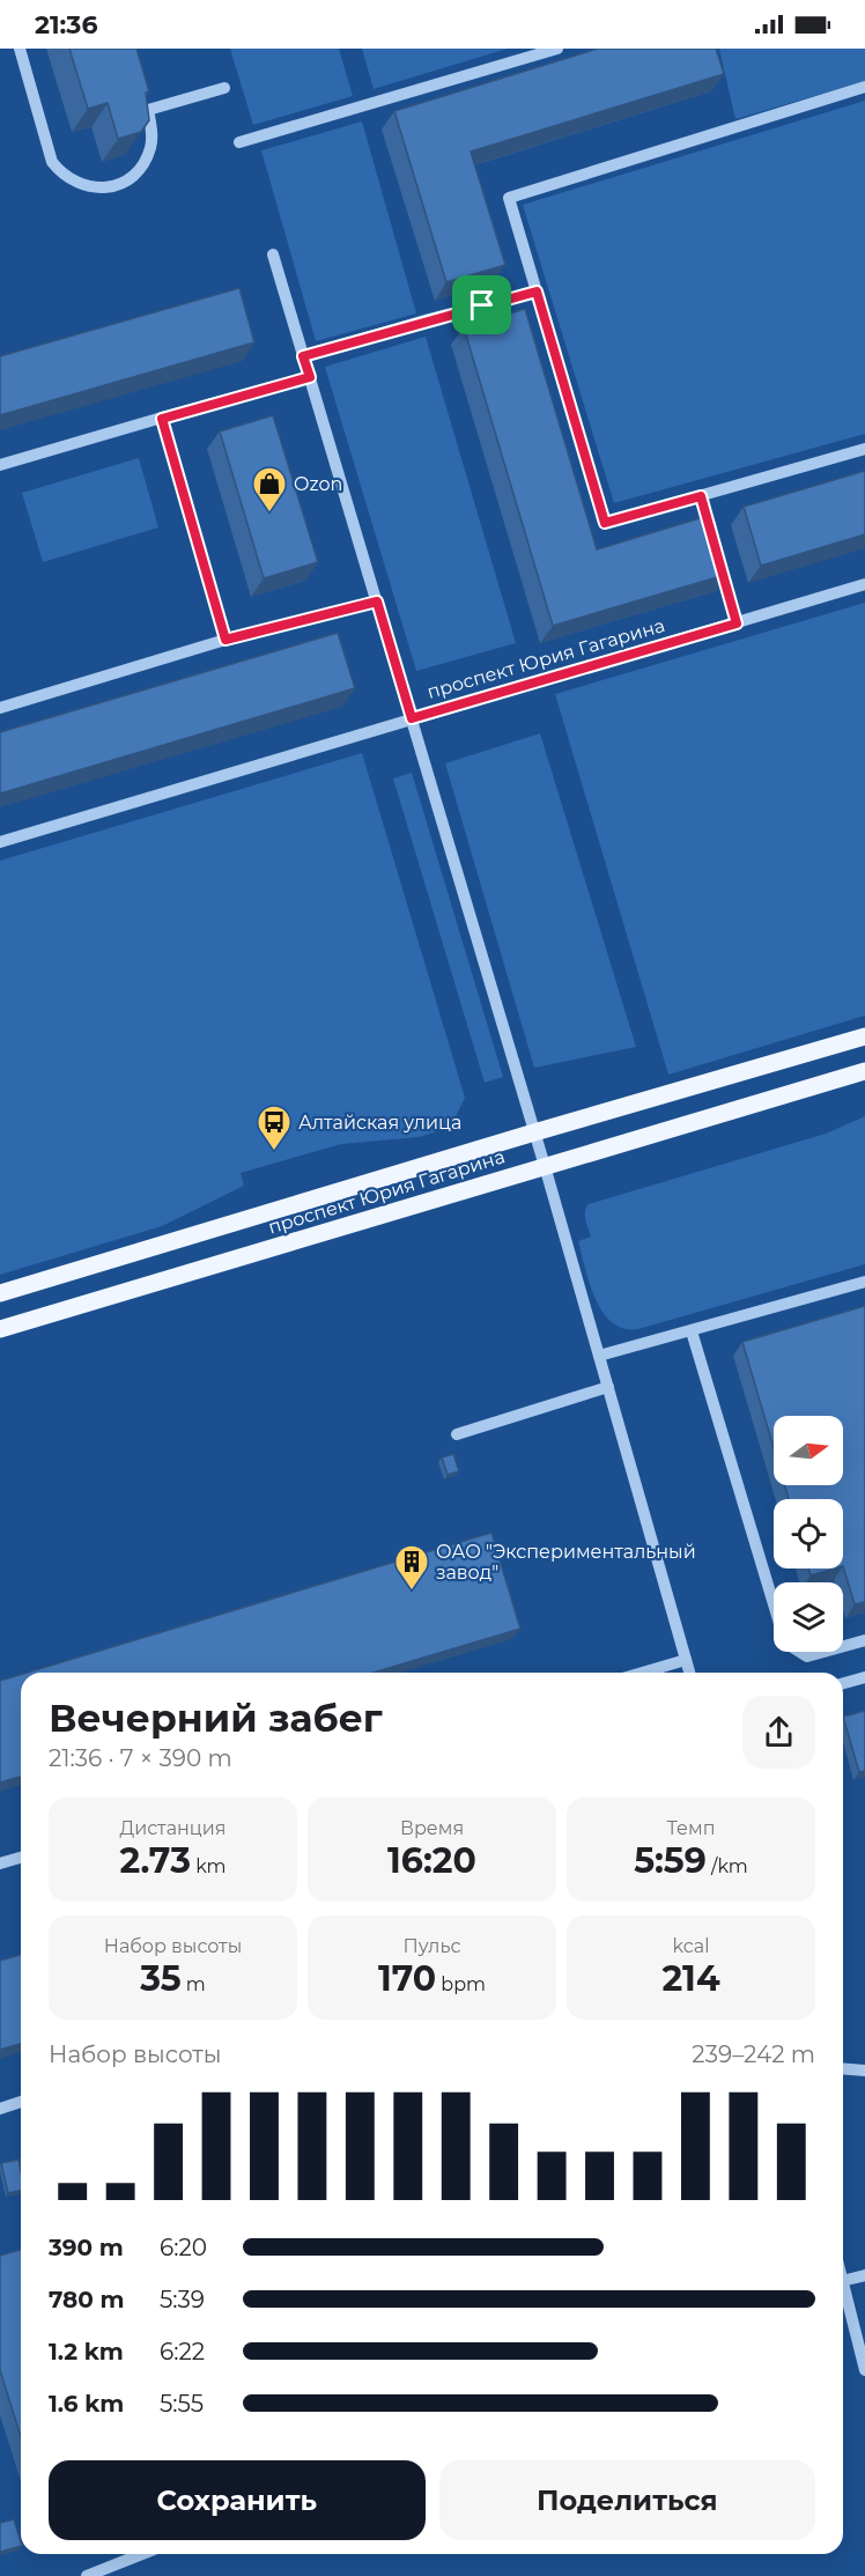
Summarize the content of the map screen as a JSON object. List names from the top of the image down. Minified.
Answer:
{"streets":{"main road":["проспект Юрия Гагарина"]},"places":{"shop":["Ozon"],"bus stop":["Алтайская улица"],"building":["ОАО \"Экспериментальный завод\""]},"north":"right","page":{"status":"21:36","heading":["Вечерний забег","21:36 · 7 × 390 m"],"stats":[["Дистанция","2.73 km"],["Время","16:20"],["Темп","5:59 /km"],["Набор высоты","35 m"],["Пульс","170 bpm"],["kcal","214"]],"chart":["Набор высоты","239–242 m"],"list":[{"name":"390 m","note":"6:20"},{"name":"780 m","note":"5:39"},{"name":"1.2 km","note":"6:22"},{"name":"1.6 km","note":"5:55"}],"buttons":["Сохранить","Поделиться"]}}
